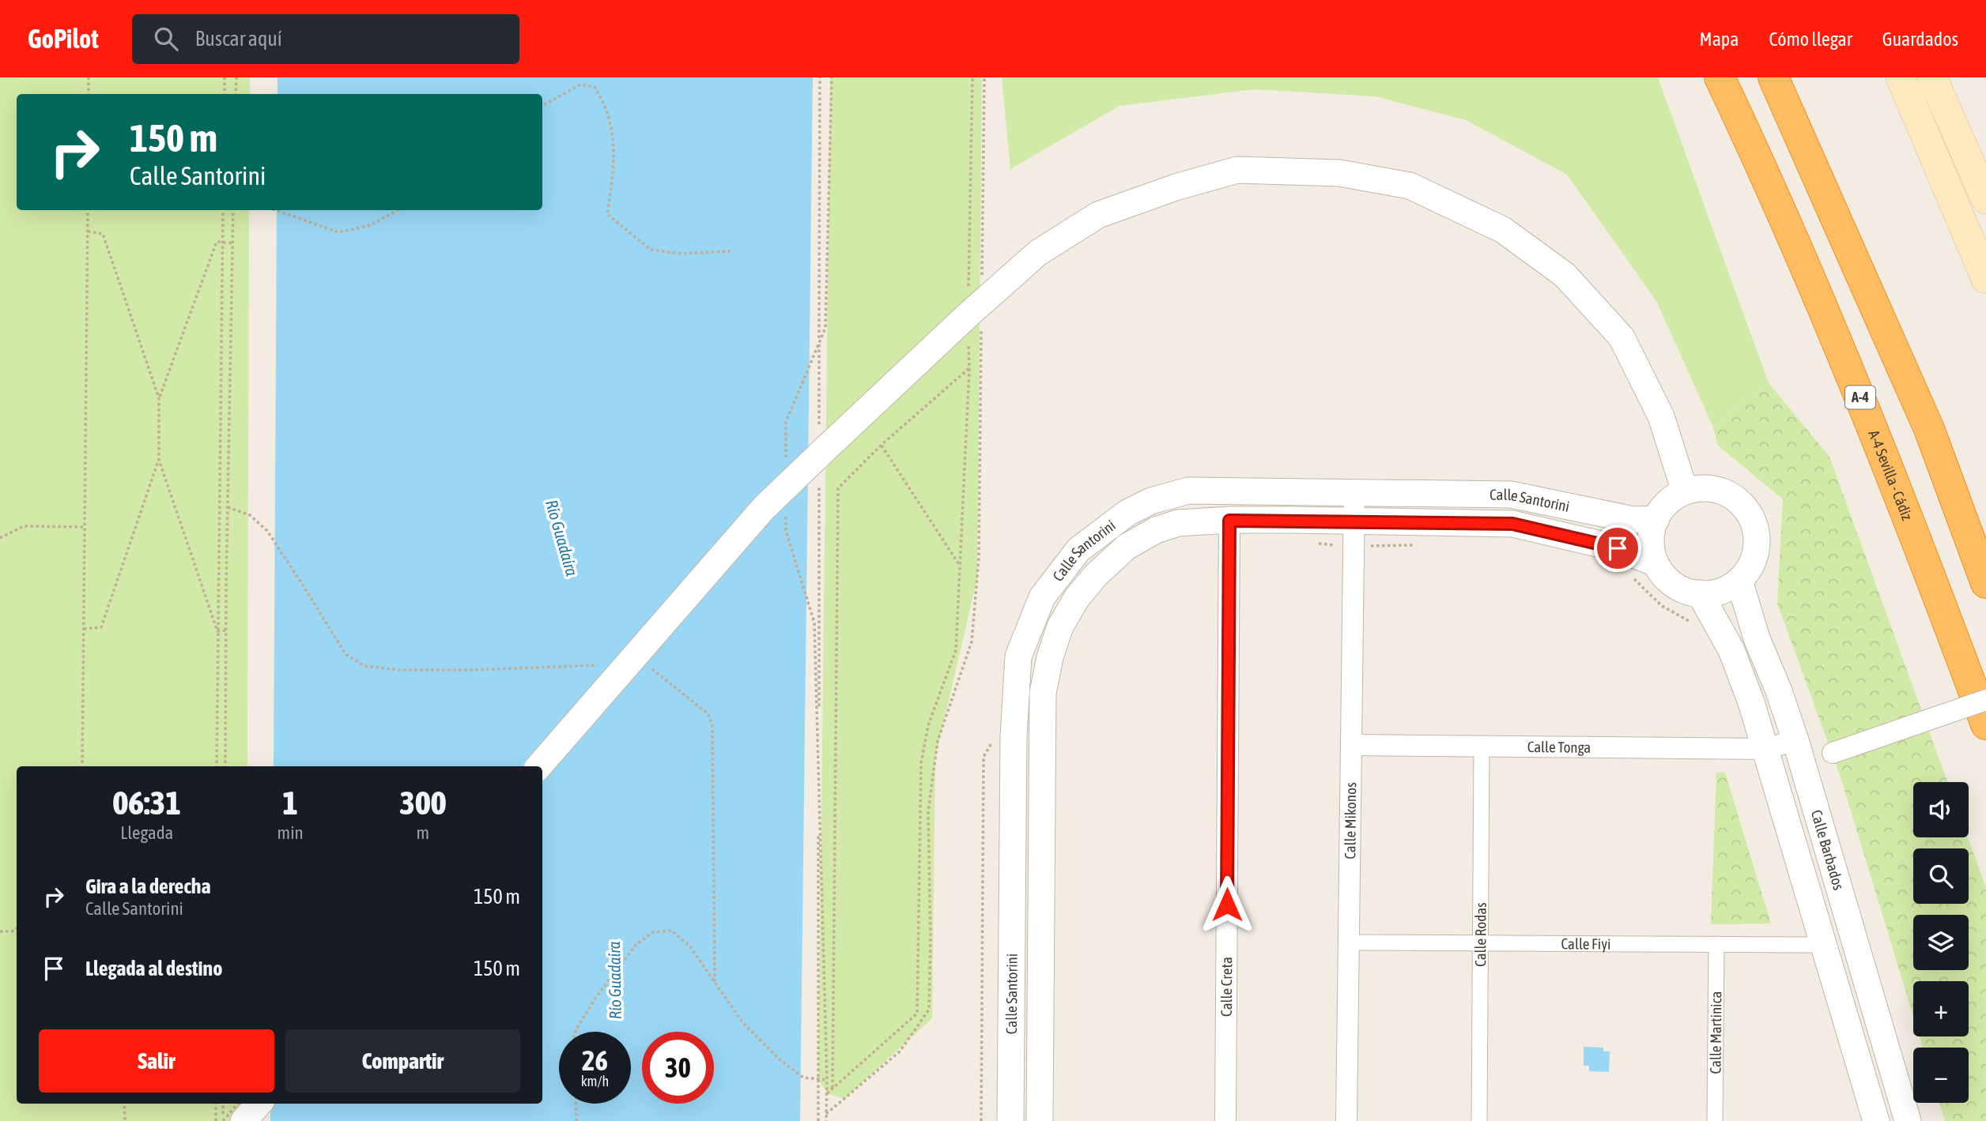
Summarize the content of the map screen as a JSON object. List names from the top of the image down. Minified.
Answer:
{"streets":{"highway":["A-4","A-4 Sevilla - Cádiz"],"street":["Calle Santorini","Calle Tonga","Calle Mikonos","Calle Barbados","Calle Rodas","Calle Fiyi","Calle Creta","Calle Martinica"]},"crossings":[["Calle Santorini","Calle Mikonos"],["Calle Santorini","Calle Barbados"],["Calle Santorini","Calle Creta"],["Calle Tonga","Calle Mikonos"],["Calle Tonga","Calle Barbados"],["Calle Tonga","Calle Rodas"],["Calle Mikonos","Calle Fiyi"],["Calle Barbados","Calle Fiyi"],["Calle Rodas","Calle Fiyi"],["Calle Fiyi","Calle Martinica"]],"water":["Río Guadaíra"],"page":{"header":"GoPilot","search":"Buscar aquí","nav":["Mapa","Cómo llegar","Guardados"],"turn":["150 m","Calle Santorini"],"eta":["06:31","Llegada","1","min","300","m"],"map_buttons":["+","−"],"list":[{"name":"Gira a la derecha","note":"Calle Santorini","value":"150 m"},{"name":"Llegada al destino","value":"150 m"}],"buttons":["Salir","Compartir"],"speed":"26 km/h","limit":"30"}}
